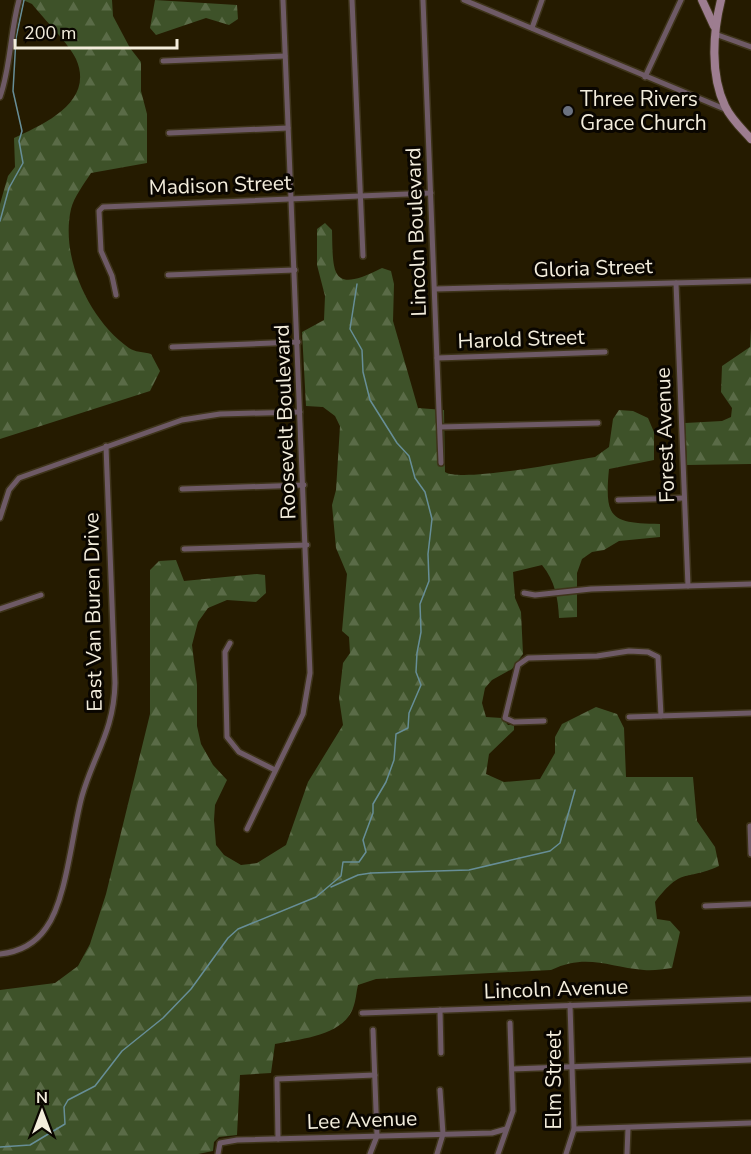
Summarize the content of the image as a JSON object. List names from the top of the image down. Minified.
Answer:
{"streets":{"street":["Madison Street","Lincoln Boulevard","Gloria Street","Harold Street","Roosevelt Boulevard","Forest Avenue","East Van Buren Drive","Lincoln Avenue","Elm Street","Lee Avenue"]},"crossings":[["Madison Street","Lincoln Boulevard"],["Madison Street","Roosevelt Boulevard"],["Lincoln Boulevard","Gloria Street"],["Lincoln Boulevard","Harold Street"],["Gloria Street","Forest Avenue"],["Lincoln Avenue","Elm Street"]],"places":["Three Rivers Grace Church"],"scale_bar":"200 m","north":"top"}
